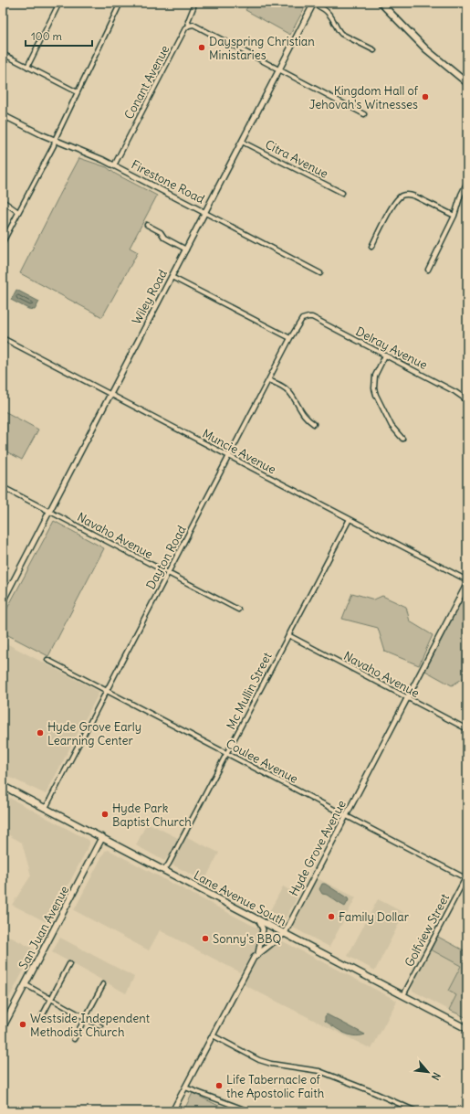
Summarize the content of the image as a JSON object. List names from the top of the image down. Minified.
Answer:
{"streets":{"main road":["Lane Avenue South","San Juan Avenue"],"street":["Conant Avenue","Citra Avenue","Firestone Road","Wiley Road","Delray Avenue","Muncie Avenue","Navaho Avenue","Dayton Road","Mc Mullin Street","Coulee Avenue","Hyde Grove Avenue","Golfview Street"]},"crossings":[["Conant Avenue","Firestone Road"],["Citra Avenue","Wiley Road"],["Firestone Road","Wiley Road"],["Wiley Road","Muncie Avenue"],["Wiley Road","Navaho Avenue"],["Delray Avenue","Dayton Road"],["Muncie Avenue","Dayton Road"],["Muncie Avenue","Mc Mullin Street"],["Navaho Avenue","Dayton Road"],["Navaho Avenue","Mc Mullin Street"],["Navaho Avenue","Hyde Grove Avenue"],["Dayton Road","Coulee Avenue"],["Dayton Road","Lane Avenue South"],["Mc Mullin Street","Coulee Avenue"],["Mc Mullin Street","Lane Avenue South"],["Coulee Avenue","Hyde Grove Avenue"],["Coulee Avenue","Golfview Street"],["Hyde Grove Avenue","Lane Avenue South"],["Lane Avenue South","San Juan Avenue"],["Lane Avenue South","Golfview Street"]],"places":["Dayspring Christian Ministaries","Kingdom Hall of Jehovah's Witnesses","Hyde Grove Early Learning Center","Hyde Park Baptist Church","Family Dollar","Sonny's BBQ","Westside Independent Methodist Church","Life Tabernacle of the Apostolic Faith"],"scale_bar":"100 m","north":"bottom right"}
